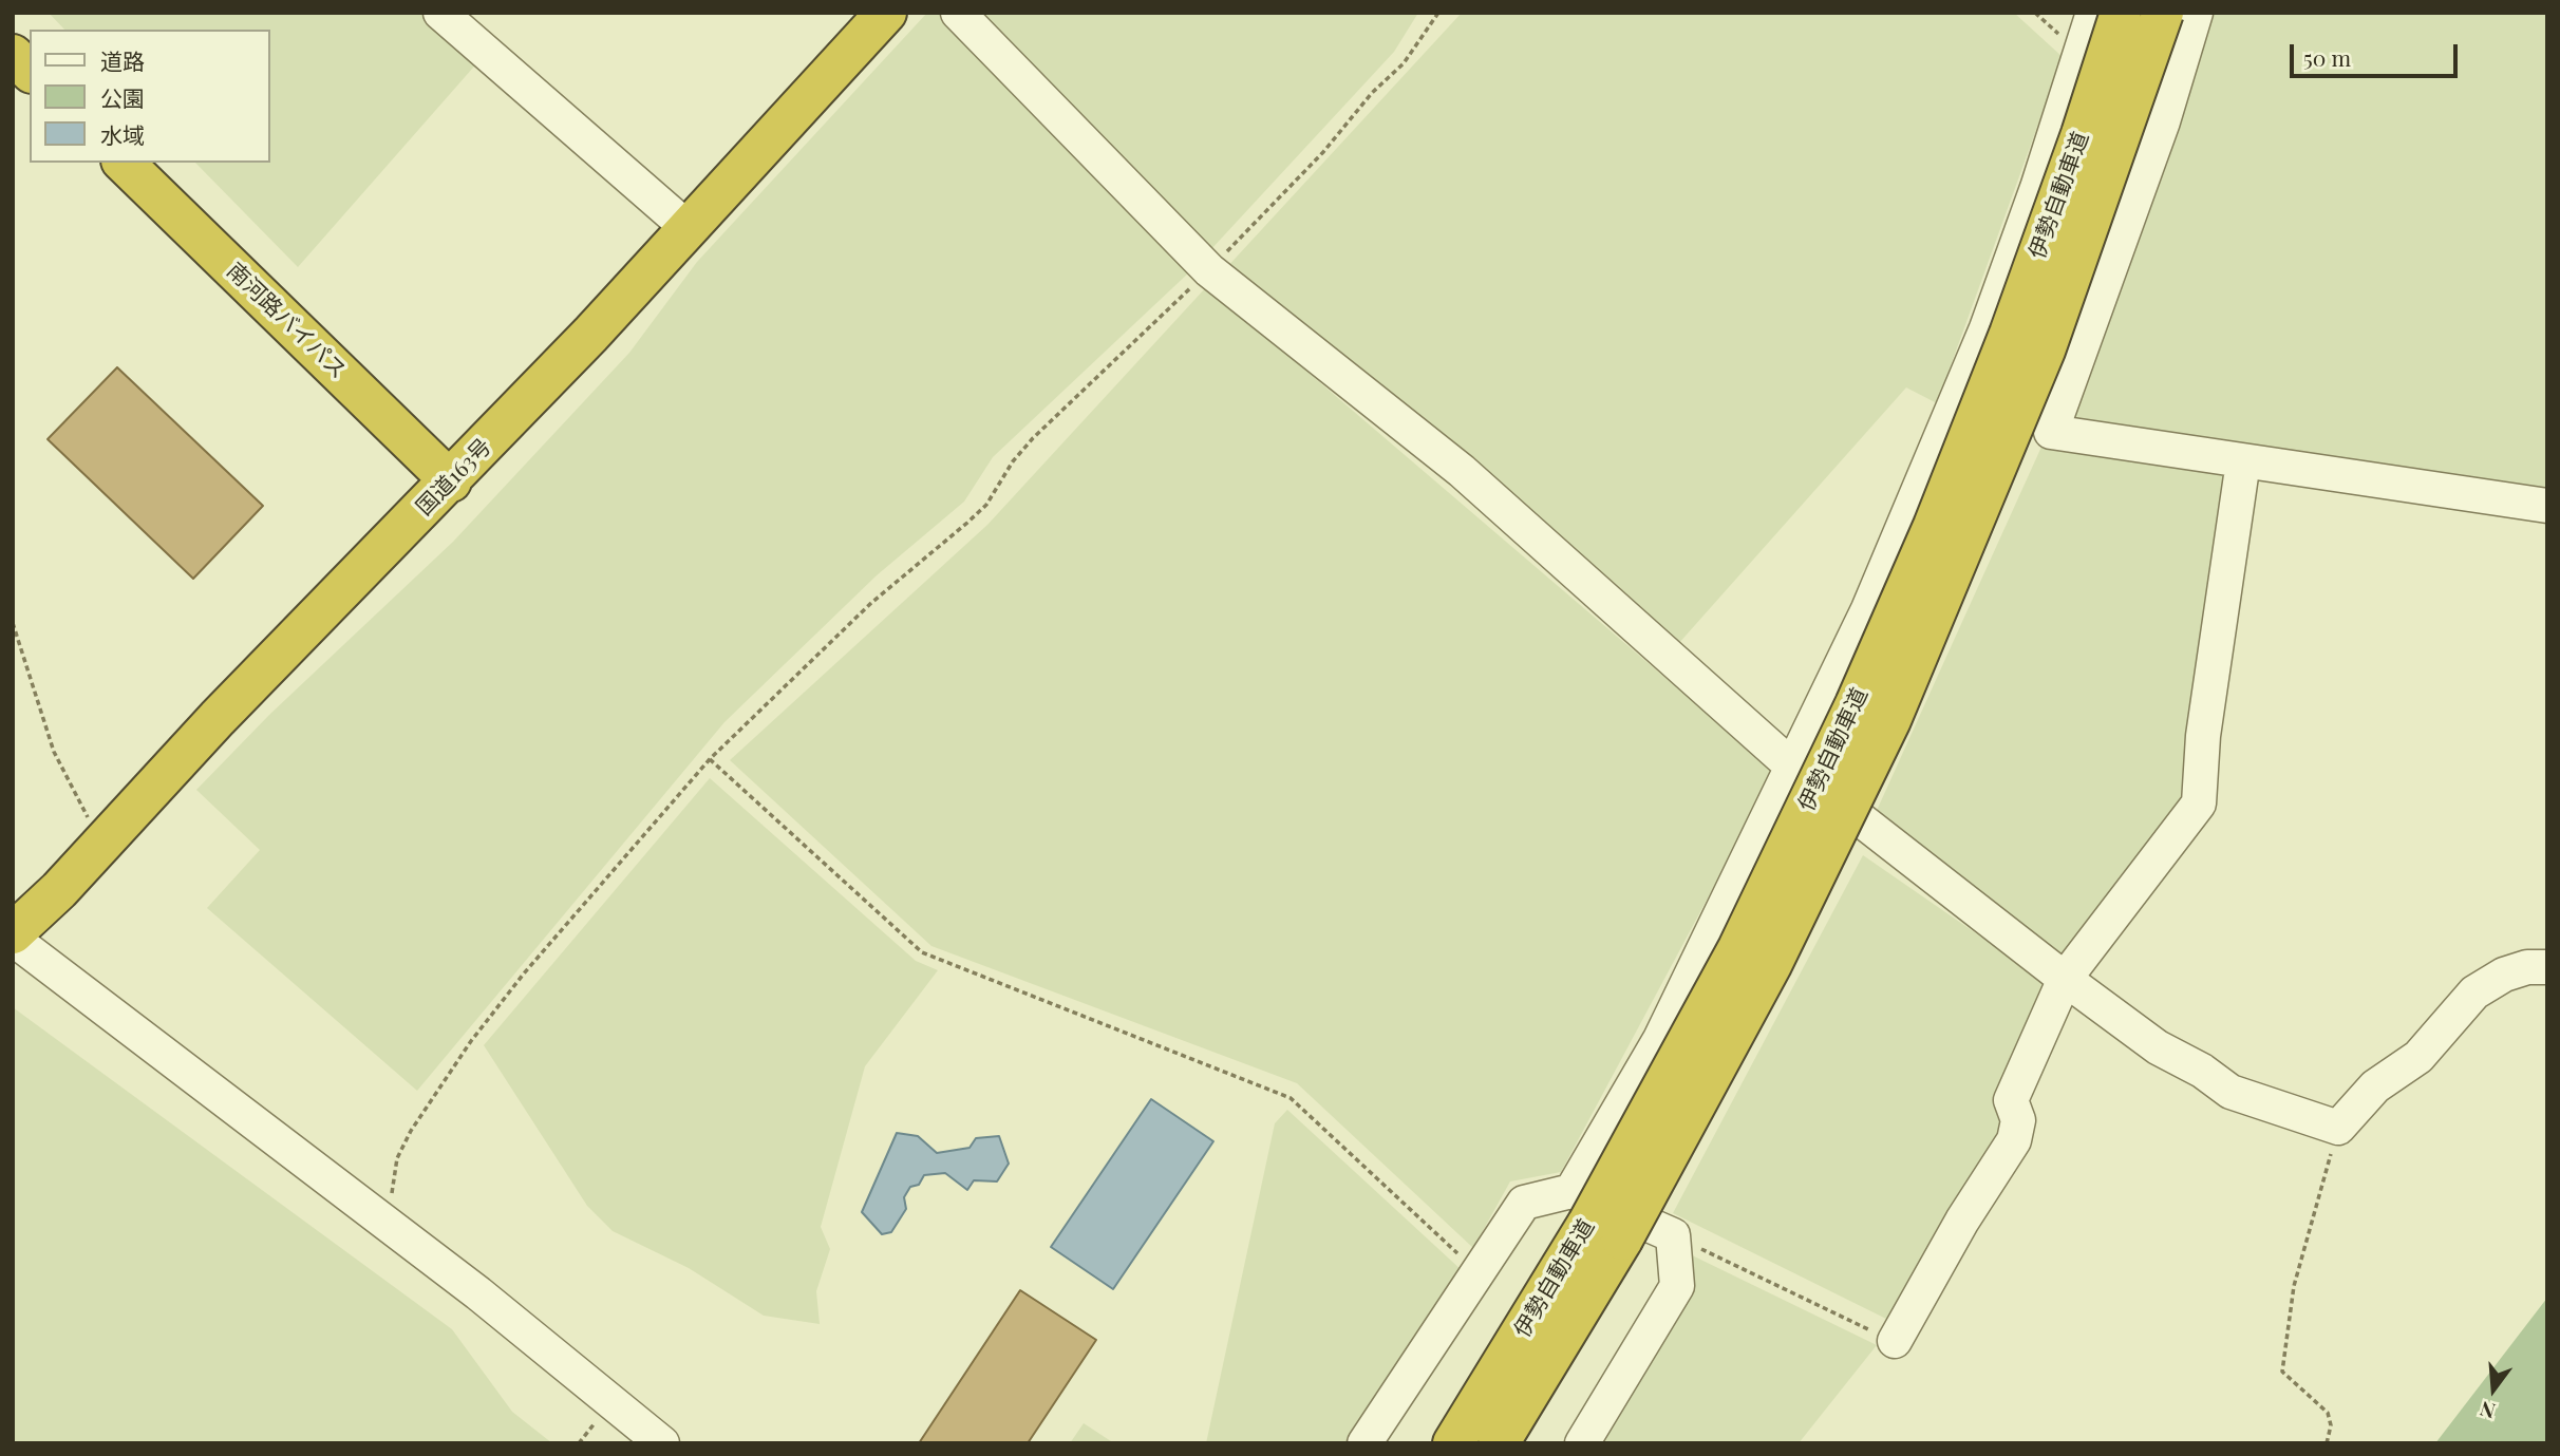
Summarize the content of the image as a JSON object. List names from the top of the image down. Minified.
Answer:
{"streets":{"highway":["伊勢自動車道","南河路バイパス","国道163号"]},"crossings":[["南河路バイパス","国道163号"]],"legend":["道路","公園","水域"],"scale_bar":"50 m","north":"bottom"}
